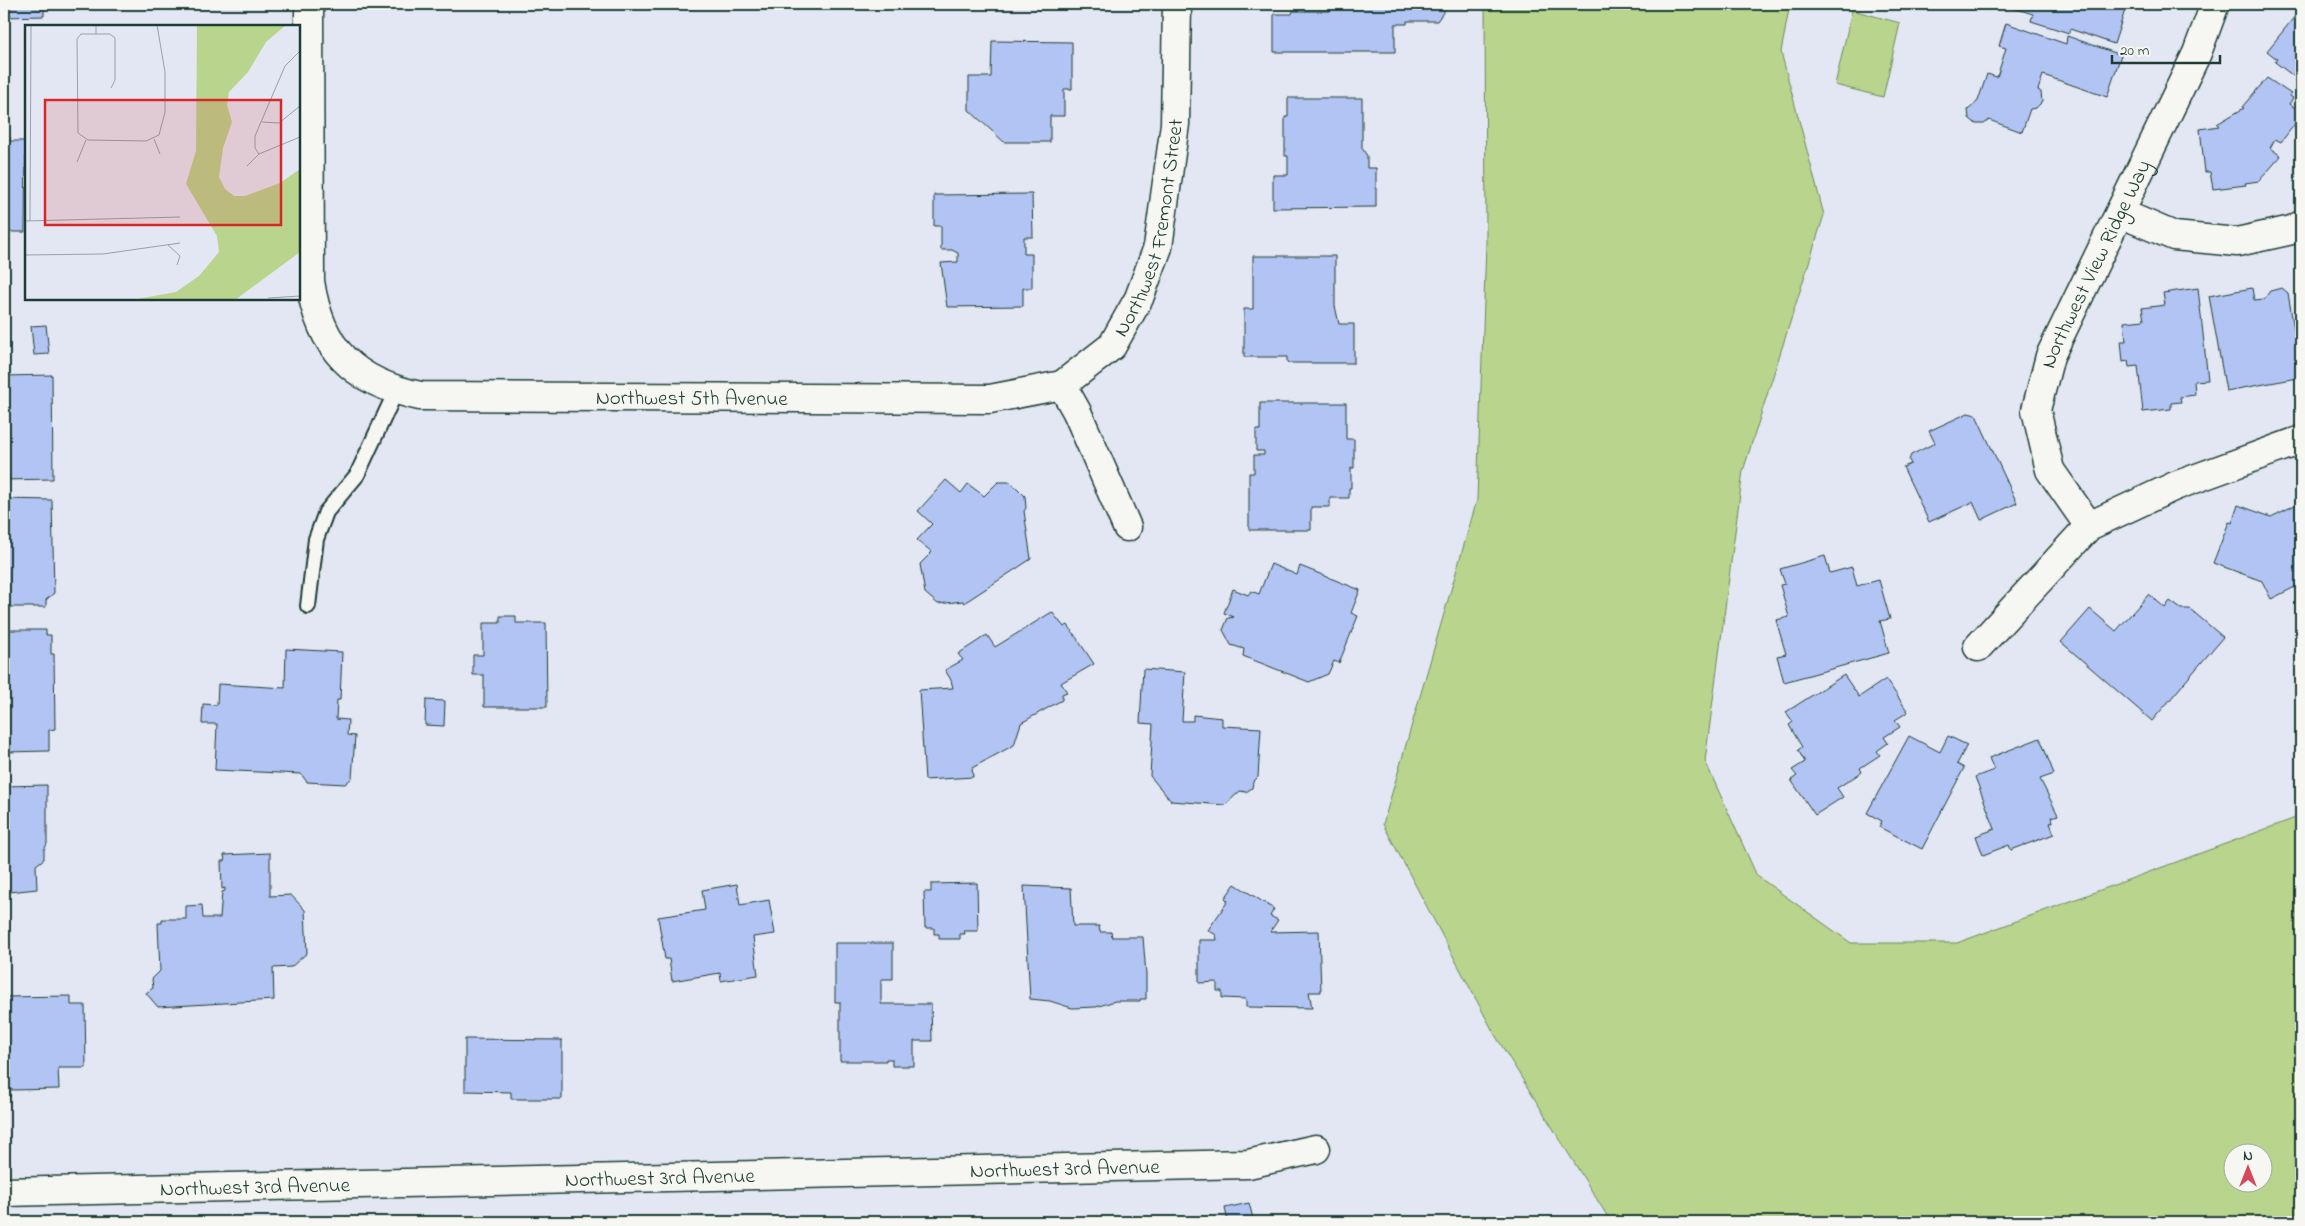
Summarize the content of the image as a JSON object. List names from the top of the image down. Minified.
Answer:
{"streets":{"street":["Northwest Fremont Street","Northwest View Ridge Way","Northwest 5th Avenue","Northwest 3rd Avenue"]},"crossings":[["Northwest Fremont Street","Northwest 5th Avenue"]],"scale_bar":"20 m","north":"top"}
